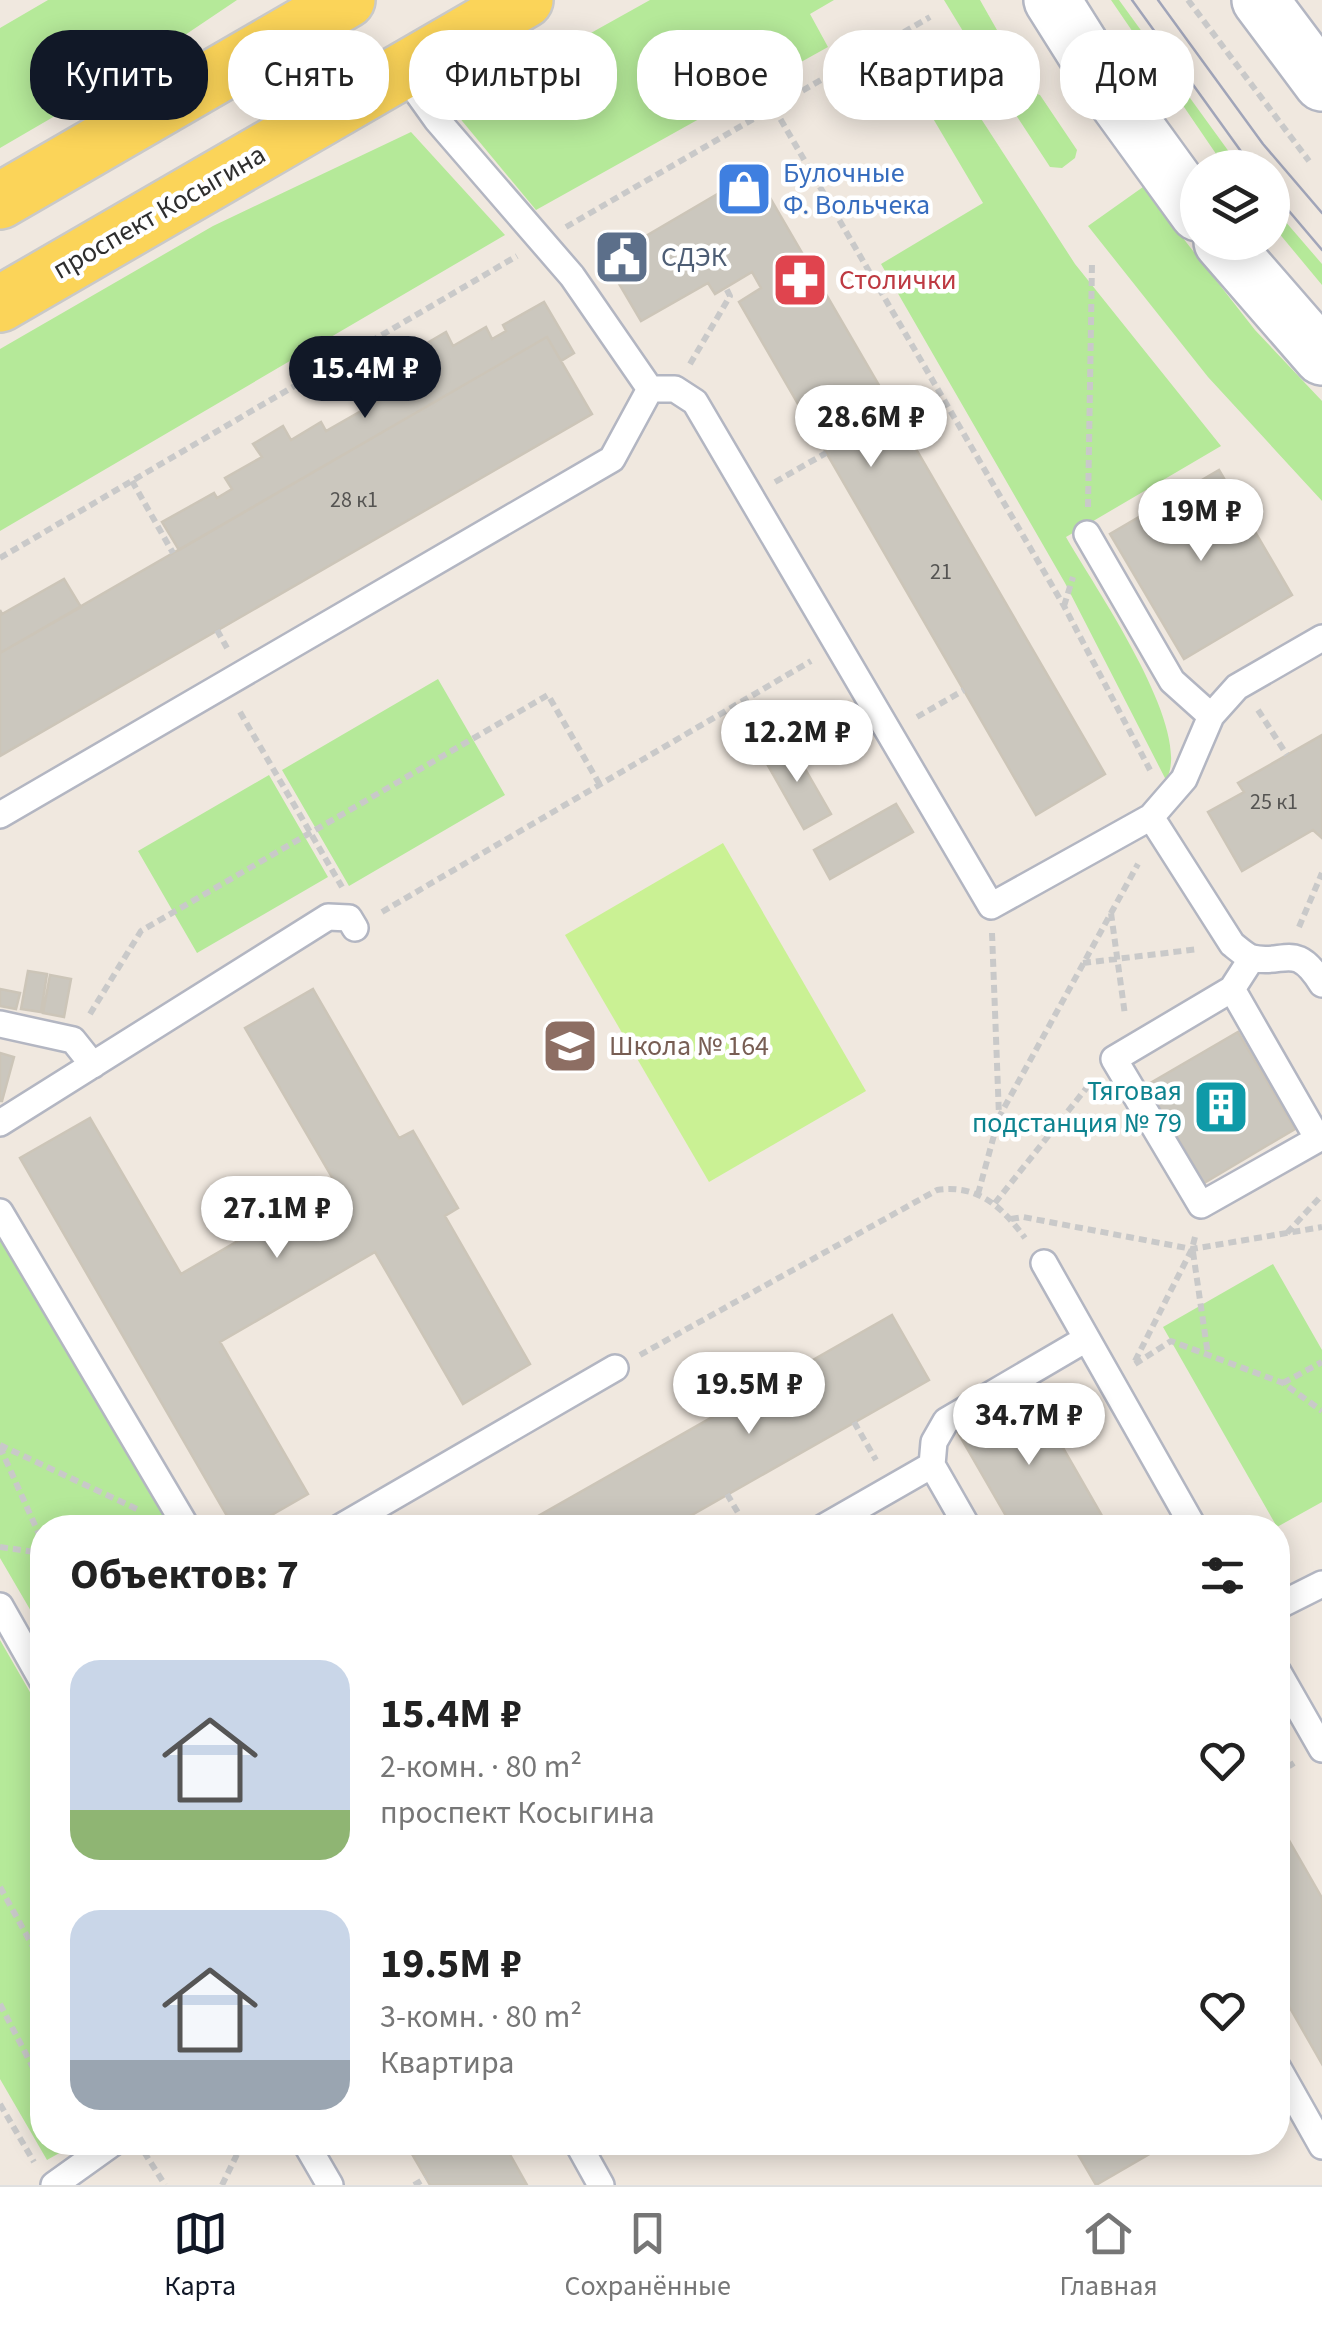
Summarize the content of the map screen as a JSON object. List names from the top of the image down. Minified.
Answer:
{"streets":{"main road":["проспект Косыгина"]},"places":{"shop":["Булочные Ф. Вольчека"],"public building":["СДЭК"],"pharmacy":["Столички"],"school or university":["Школа № 164"],"building":["Тяговая подстанция № 79"]},"house_numbers":["28 к1","21","25 к1"],"page":{"chip":["Купить","Снять","Фильтры","Новое","Квартира","Дом"],"price":["15.4M ₽","28.6M ₽","19M ₽","12.2M ₽","27.1M ₽","19.5M ₽","34.7M ₽"],"heading":"Объектов: 7","list":[{"name":"15.4M ₽","note":"2-комн. · 80 m² · проспект Косыгина"},{"name":"19.5M ₽","note":"3-комн. · 80 m² · Квартира"}],"tabs":["Карта","Сохранённые","Главная"]}}
